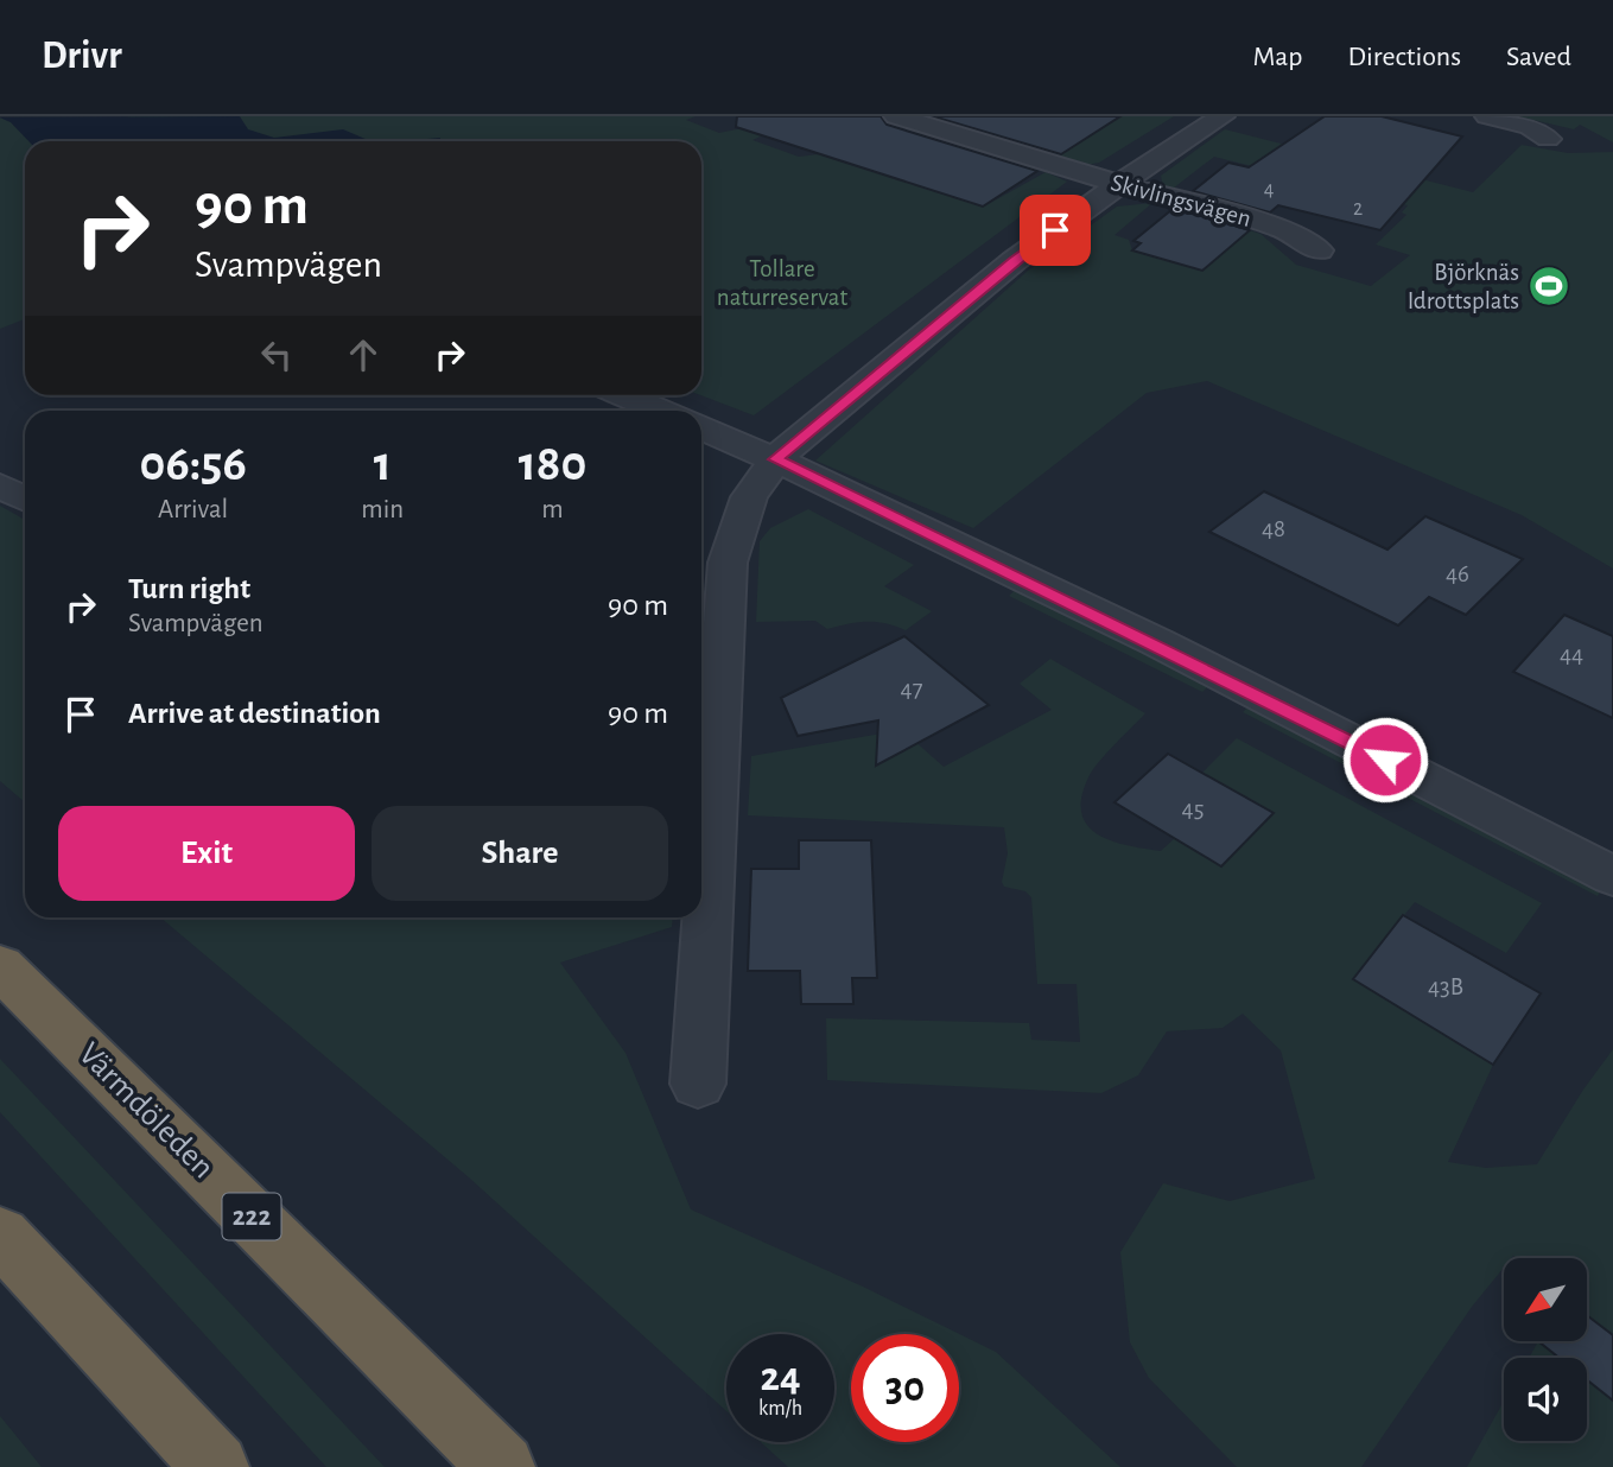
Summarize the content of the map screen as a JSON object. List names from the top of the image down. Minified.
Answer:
{"streets":{"highway":["Värmdöleden","222"],"street":["Skivlingsvägen"]},"parks":["Tollare naturreservat"],"places":{"sports":["Björknäs Idrottsplats"]},"house_numbers":["4","2","48","46","44","47","45","43B"],"north":"bottom left","page":{"header":"Drivr","nav":["Map","Directions","Saved"],"turn":["90 m","Svampvägen"],"eta":["06:56","Arrival","1","min","180","m"],"list":[{"name":"Turn right","note":"Svampvägen","value":"90 m"},{"name":"Arrive at destination","value":"90 m"}],"buttons":["Exit","Share"],"speed":"24 km/h","limit":"30"}}
